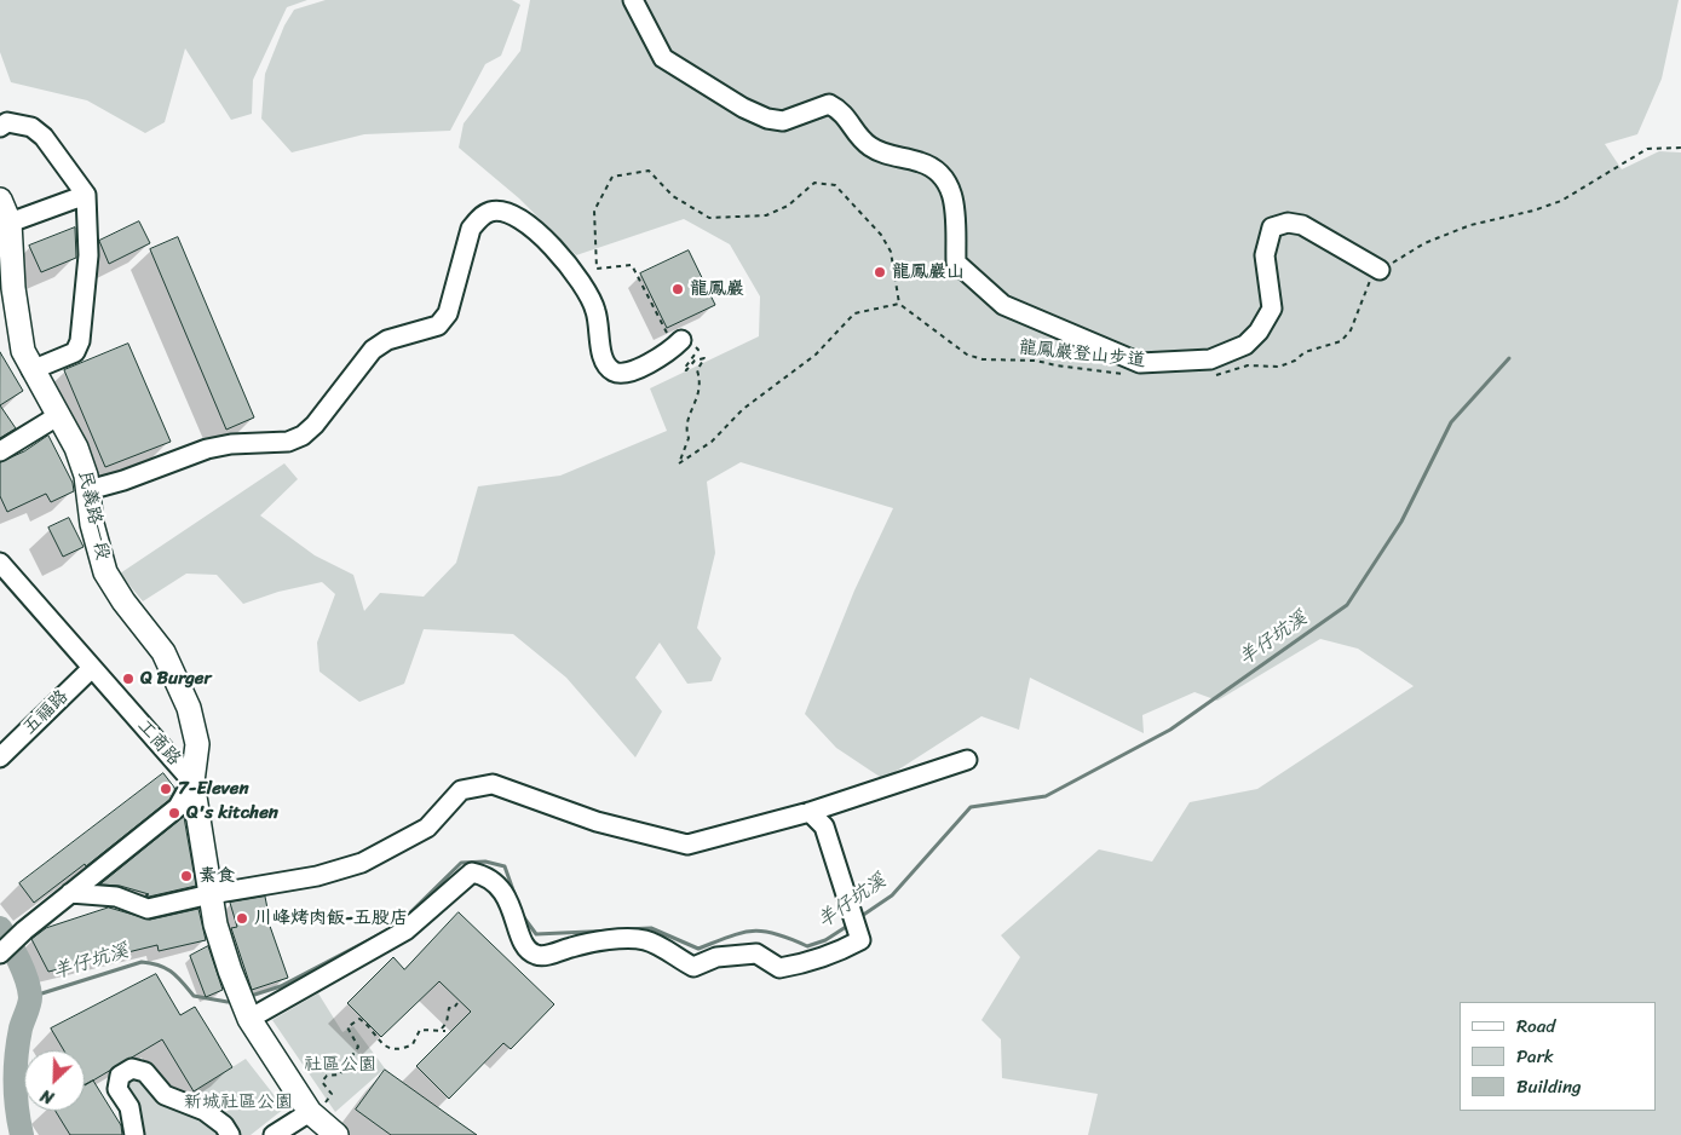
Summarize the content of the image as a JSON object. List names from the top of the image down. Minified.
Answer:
{"streets":{"main road":["民義路一段"],"street":["五福路","工商路"],"path":["龍鳳巖登山步道"]},"crossings":[["民義路一段","工商路"],["五福路","工商路"]],"water":["羊仔坑溪"],"parks":["社區公園","新城社區公園"],"places":["龍鳳巖山","龍鳳巖","Q Burger","7-Eleven","Q's kitchen","素食","川峰烤肉飯-五股店"],"legend":["Road","Park","Building"],"north":"bottom left"}
